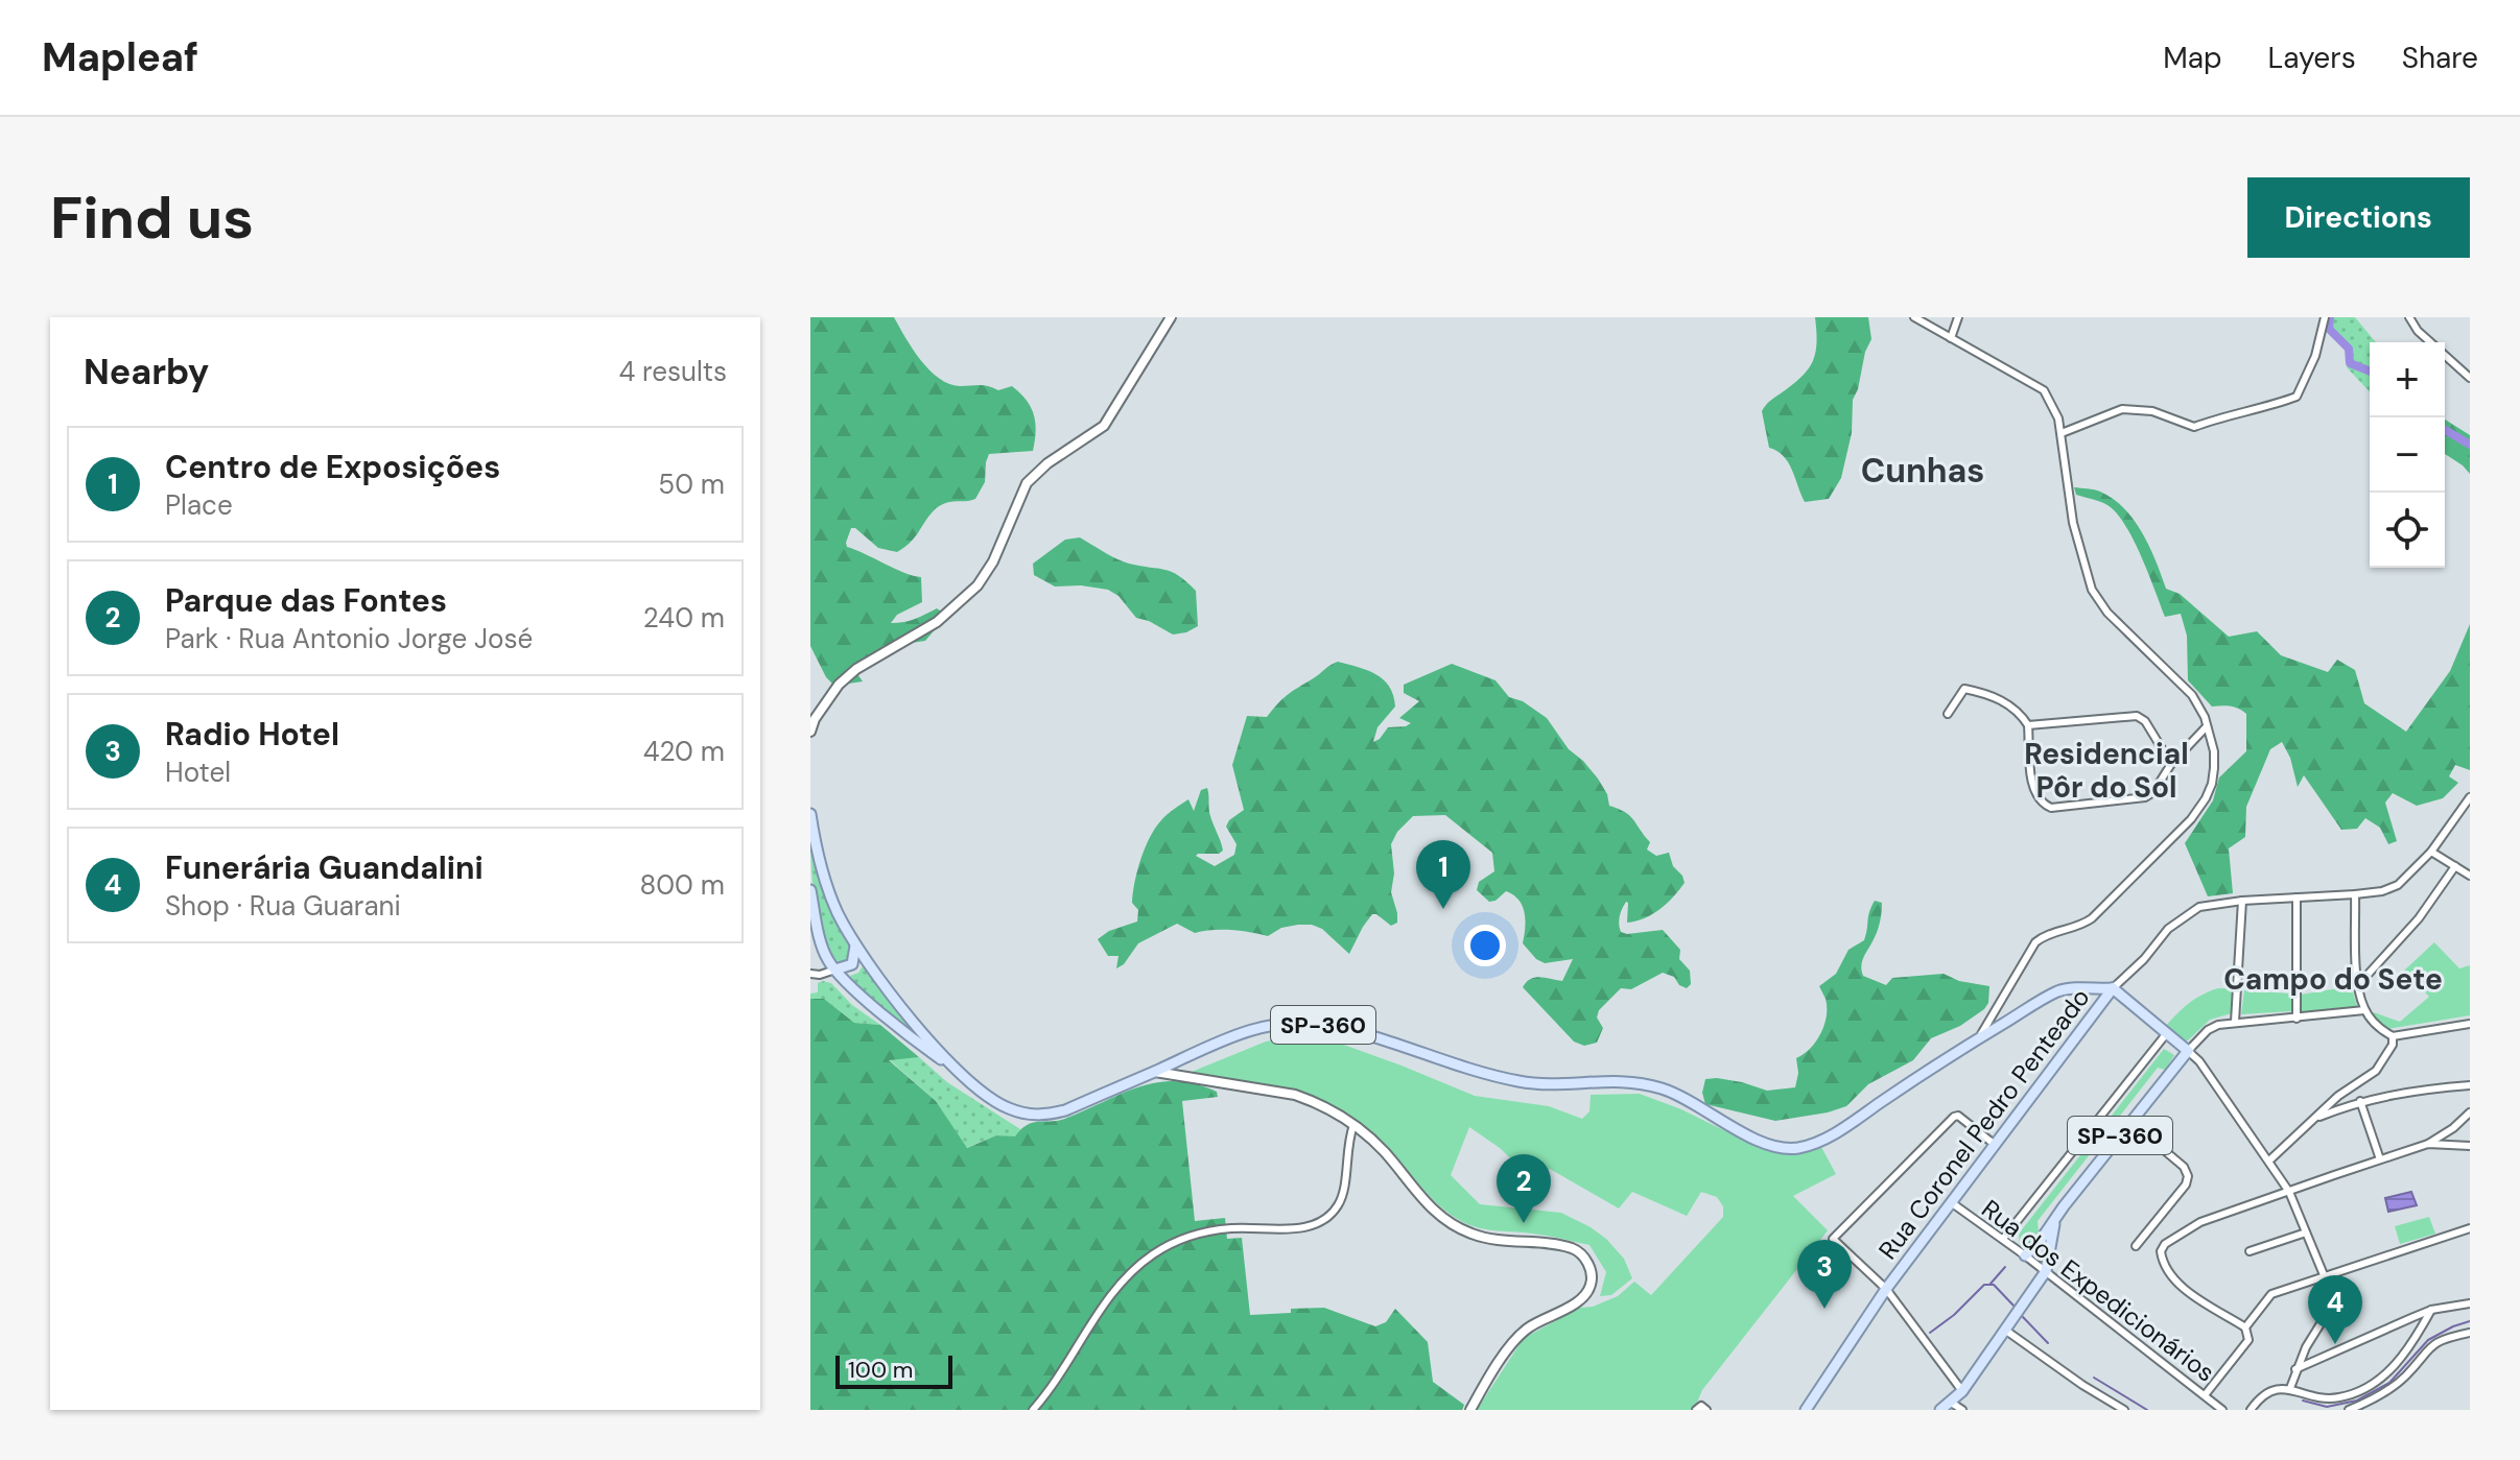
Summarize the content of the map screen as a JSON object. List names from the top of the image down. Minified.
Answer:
{"streets":{"main road":["SP-360","Rua Coronel Pedro Penteado"],"street":["Rua dos Expedicionários"]},"crossings":[["SP-360","Rua Coronel Pedro Penteado"],["SP-360","Rua dos Expedicionários"],["Rua Coronel Pedro Penteado","Rua dos Expedicionários"]],"districts":["Cunhas","Residencial Pôr do Sol","Campo do Sete"],"scale_bar":"100 m","page":{"header":"Mapleaf","nav":["Map","Layers","Share"],"buttons":"Directions","title":"Find us","heading":["Nearby","4 results"],"map_buttons":["+","−"],"list":[{"mark":"1","name":"Centro de Exposições","note":"Place","value":"50 m"},{"mark":"2","name":"Parque das Fontes","note":"Park · Rua Antonio Jorge José","value":"240 m"},{"mark":"3","name":"Radio Hotel","note":"Hotel","value":"420 m"},{"mark":"4","name":"Funerária Guandalini","note":"Shop · Rua Guarani","value":"800 m"}],"pins":["1","2","3","4"],"scale":"100 m"}}
